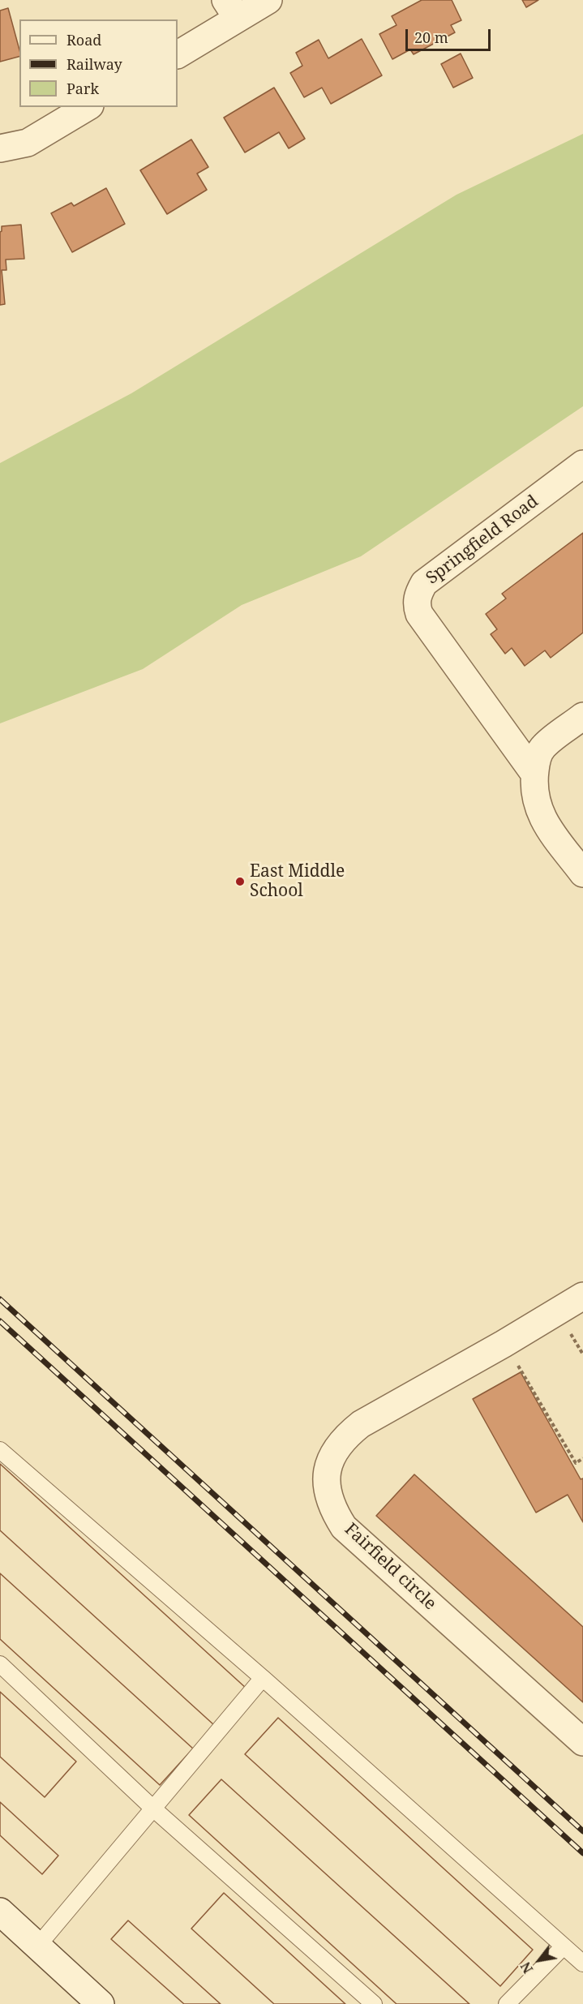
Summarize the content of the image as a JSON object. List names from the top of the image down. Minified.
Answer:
{"streets":{"street":["Springfield Road","Fairfield circle"]},"places":["East Middle School"],"legend":["Road","Railway","Park"],"scale_bar":"20 m","north":"bottom left"}
